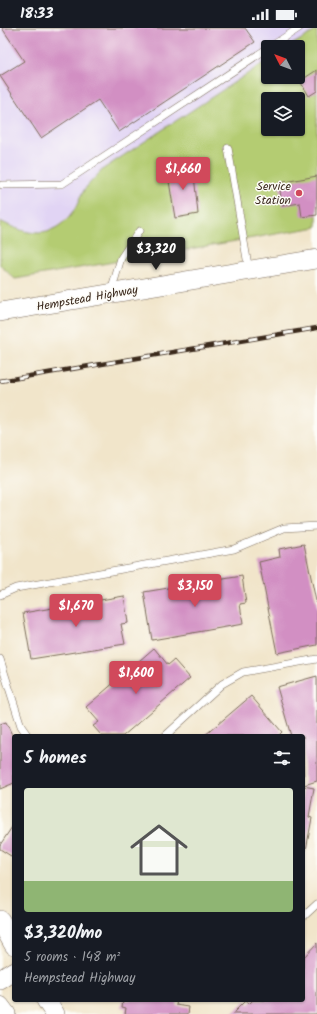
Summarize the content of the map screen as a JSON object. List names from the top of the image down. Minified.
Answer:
{"streets":{"street":["Hempstead Highway"]},"places":["Service Station"],"north":"top left","page":{"status":"18:33","price":["$1,660","$3,320","$3,150","$1,670","$1,600"],"heading":"5 homes","list":[{"name":"$3,320/mo","note":"5 rooms · 148 m² · Hempstead Highway"}]}}
